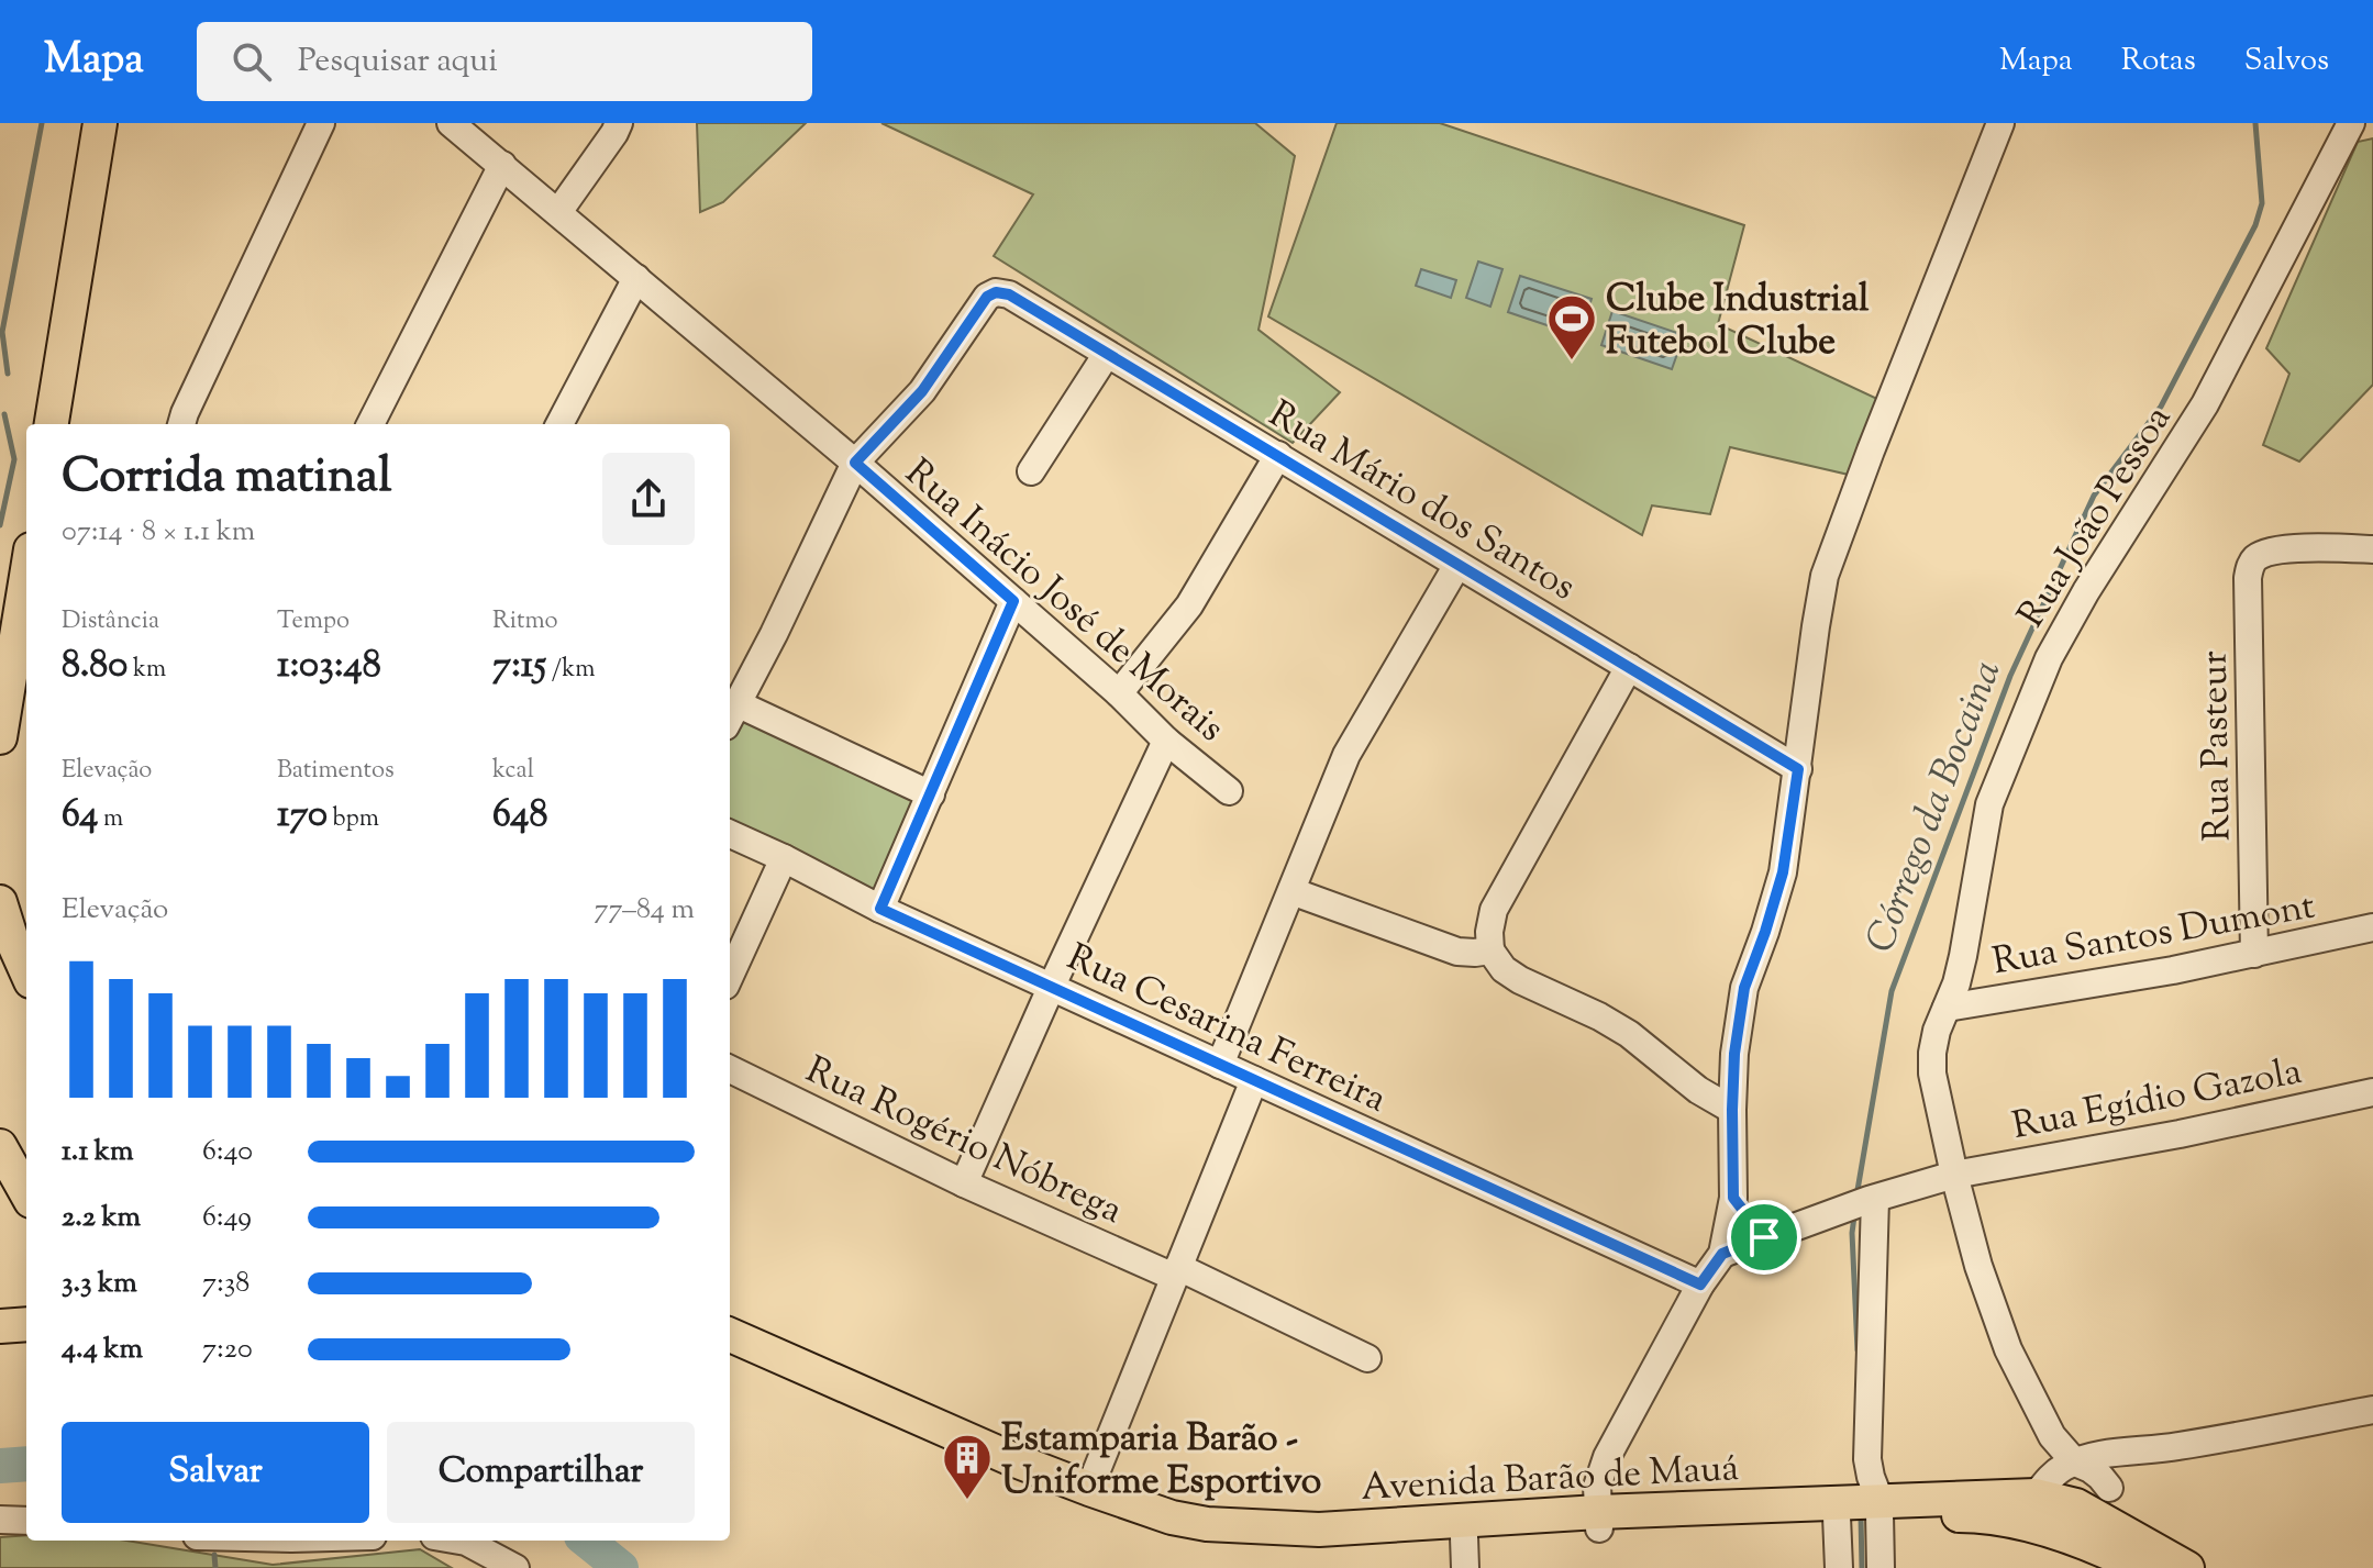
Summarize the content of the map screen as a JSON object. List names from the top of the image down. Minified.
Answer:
{"streets":{"main road":["Avenida Barão de Mauá"],"street":["Rua Mário dos Santos","Rua João Pessoa","Rua Inácio José de Morais","Rua Pasteur","Rua Santos Dumont","Rua Cesarina Ferreira","Rua Egídio Gazola","Rua Rogério Nóbrega"]},"crossings":[["Rua Mário dos Santos","Rua Inácio José de Morais"],["Rua João Pessoa","Rua Santos Dumont"],["Rua João Pessoa","Rua Egídio Gazola"],["Rua João Pessoa","Avenida Barão de Mauá"],["Rua Pasteur","Rua Santos Dumont"]],"water":["Córrego da Bocaina"],"places":{"sports":["Clube Industrial Futebol Clube"],"building":["Estamparia Barão - Uniforme Esportivo"]},"page":{"header":"Mapa","search":"Pesquisar aqui","nav":["Mapa","Rotas","Salvos"],"heading":["Corrida matinal","07:14 · 8 × 1.1 km"],"stats":[["Distância","8.80 km"],["Tempo","1:03:48"],["Ritmo","7:15 /km"],["Elevação","64 m"],["Batimentos","170 bpm"],["kcal","648"]],"chart":["Elevação","77–84 m"],"list":[{"name":"1.1 km","note":"6:40"},{"name":"2.2 km","note":"6:49"},{"name":"3.3 km","note":"7:38"},{"name":"4.4 km","note":"7:20"}],"buttons":["Salvar","Compartilhar"]}}
